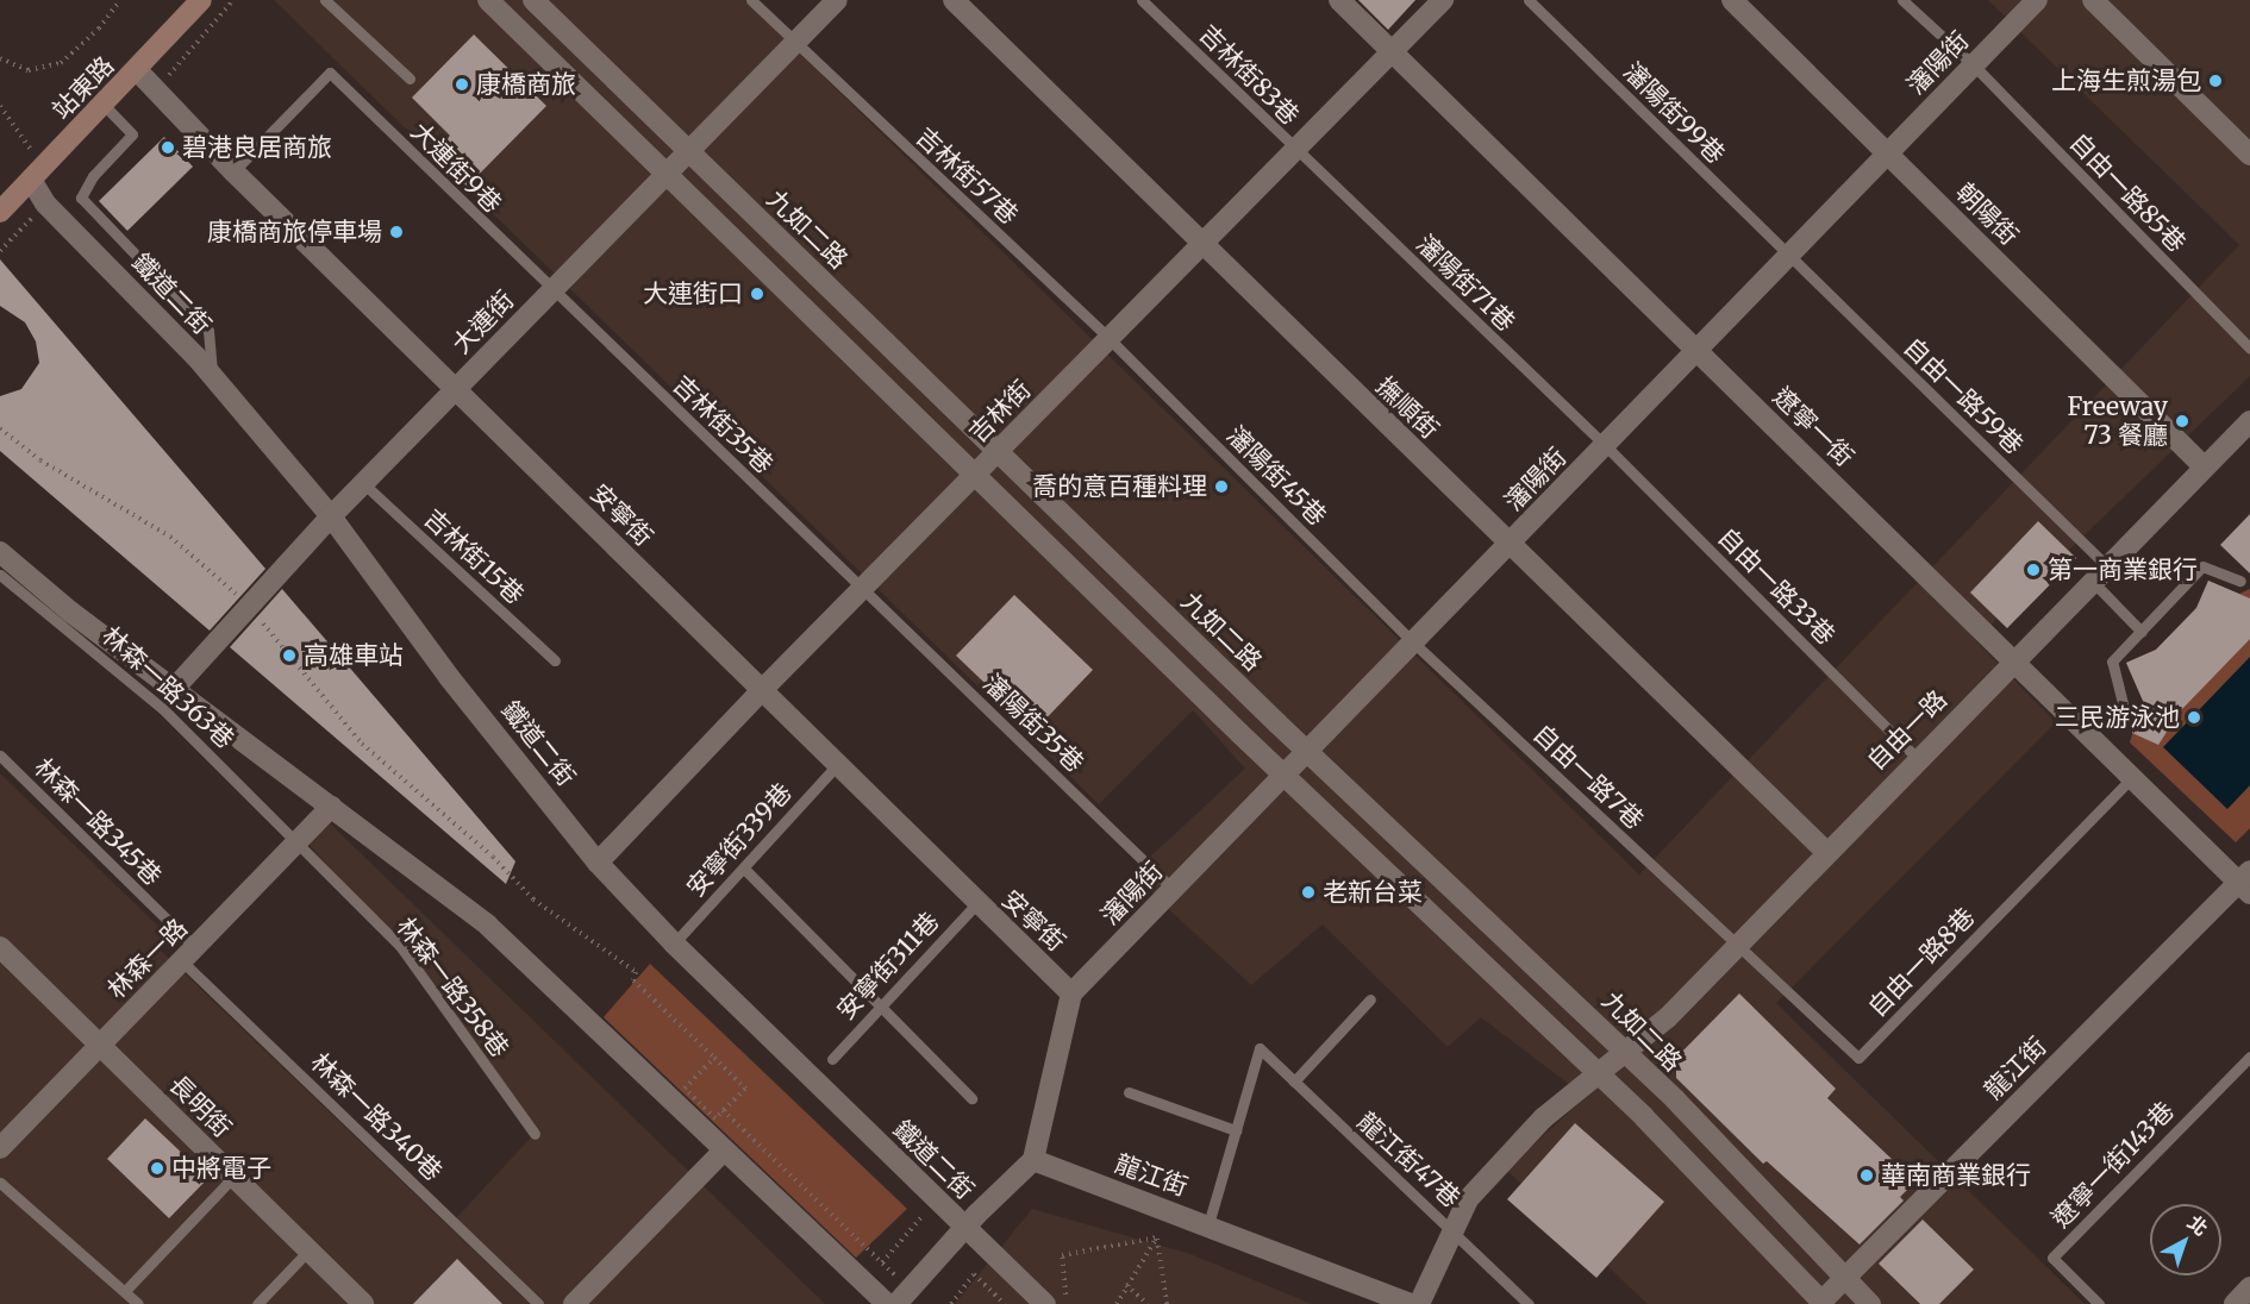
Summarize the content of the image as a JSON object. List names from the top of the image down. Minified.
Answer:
{"streets":{"main road":["站東路"],"street":["瀋陽街","朝陽街","九如二路","鐵道二街","大連街","撫順街","吉林街","遼寧一街","安寧街","自由一路","林森一路","龍江街","長明街"],"lane":["吉林街83巷","瀋陽街99巷","大連街9巷","吉林街57巷","自由一路85巷","瀋陽街71巷","自由一路59巷","吉林街35巷","瀋陽街45巷","吉林街15巷","自由一路33巷","林森一路363巷","瀋陽街35巷","自由一路7巷","林森一路345巷","安寧街339巷","自由一路8巷","安寧街311巷","林森一路358巷","林森一路340巷","龍江街47巷","遼寧一街143巷"]},"crossings":[["瀋陽街","瀋陽街99巷"],["瀋陽街","自由一路85巷"],["瀋陽街","朝陽街"],["瀋陽街","九如二路"],["瀋陽街","瀋陽街71巷"],["瀋陽街","自由一路59巷"],["瀋陽街","撫順街"],["瀋陽街","遼寧一街"],["瀋陽街","瀋陽街45巷"],["瀋陽街","安寧街"],["瀋陽街","自由一路33巷"],["瀋陽街","瀋陽街35巷"],["瀋陽街","自由一路7巷"],["吉林街83巷","瀋陽街71巷"],["吉林街83巷","吉林街"],["站東路","鐵道二街"],["站東路","安寧街"],["瀋陽街99巷","自由一路59巷"],["大連街9巷","大連街"],["大連街9巷","吉林街35巷"],["大連街9巷","安寧街"],["吉林街57巷","大連街"],["吉林街57巷","吉林街"],["吉林街57巷","瀋陽街45巷"],["朝陽街","自由一路"],["九如二路","大連街"],["九如二路","吉林街"],["九如二路","自由一路"],["九如二路","龍江街"],["瀋陽街71巷","吉林街"],["瀋陽街71巷","自由一路33巷"],["鐵道二街","大連街"],["鐵道二街","吉林街"],["鐵道二街","安寧街339巷"],["大連街","吉林街35巷"],["大連街","安寧街"],["大連街","吉林街15巷"],["自由一路59巷","自由一路"],["撫順街","吉林街"],["撫順街","自由一路"],["吉林街","吉林街35巷"],["吉林街","遼寧一街"],["吉林街","瀋陽街45巷"],["吉林街","安寧街"],["吉林街","瀋陽街35巷"],["吉林街35巷","瀋陽街35巷"],["遼寧一街","自由一路"],["遼寧一街","自由一路8巷"],["遼寧一街","龍江街"],["瀋陽街45巷","自由一路7巷"],["安寧街","安寧街339巷"],["安寧街","安寧街311巷"],["自由一路33巷","自由一路"],["林森一路363巷","林森一路"],["林森一路363巷","林森一路358巷"],["自由一路","自由一路7巷"],["自由一路","自由一路8巷"],["自由一路","龍江街47巷"],["自由一路7巷","自由一路8巷"],["林森一路345巷","林森一路"],["林森一路345巷","林森一路340巷"],["林森一路","林森一路358巷"],["林森一路","長明街"],["林森一路","林森一路340巷"]],"places":["上海生煎湯包","康橋商旅","碧港良居商旅","康橋商旅停車場","大連街口","Freeway 73 餐廳","喬的意百種料理","第一商業銀行","高雄車站","三民游泳池","老新台菜","中將電子","華南商業銀行"],"north":"top right"}
